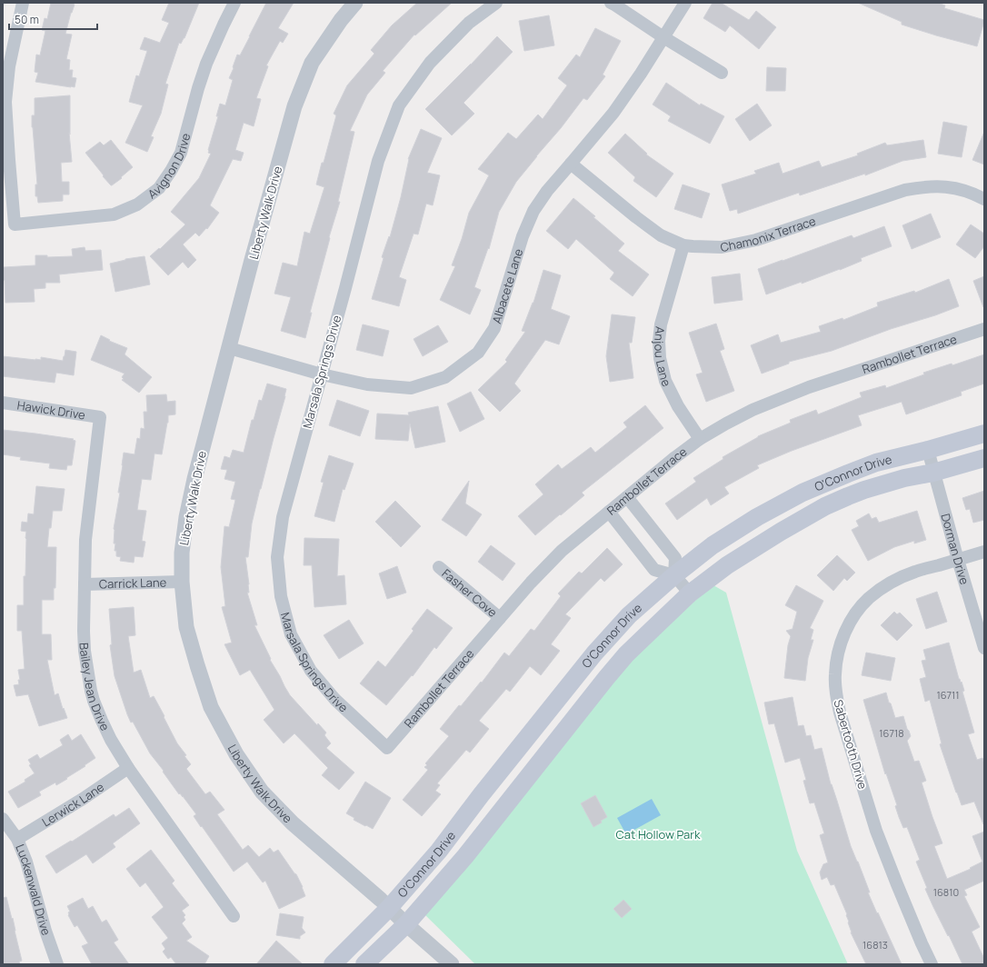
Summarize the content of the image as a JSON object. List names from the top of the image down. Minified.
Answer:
{"streets":{"main road":["O'Connor Drive"],"street":["Avignon Drive","Liberty Walk Drive","Chamonix Terrace","Albacete Lane","Rambollet Terrace","Anjou Lane","Marsala Springs Drive","Hawick Drive","Dorman Drive","Carrick Lane","Fasher Cove","Bailey Jean Drive","Sabertooth Drive","Lerwick Lane","Luckenwald Drive"]},"crossings":[["Liberty Walk Drive","Albacete Lane"],["Liberty Walk Drive","O'Connor Drive"],["Liberty Walk Drive","Carrick Lane"],["Chamonix Terrace","Albacete Lane"],["Chamonix Terrace","Anjou Lane"],["Albacete Lane","Marsala Springs Drive"],["Rambollet Terrace","Anjou Lane"],["Rambollet Terrace","Marsala Springs Drive"],["Rambollet Terrace","Fasher Cove"],["Hawick Drive","Bailey Jean Drive"],["O'Connor Drive","Dorman Drive"],["Dorman Drive","Sabertooth Drive"],["Carrick Lane","Bailey Jean Drive"],["Bailey Jean Drive","Lerwick Lane"],["Lerwick Lane","Luckenwald Drive"]],"parks":["Cat Hollow Park"],"house_numbers":["16711","16718","16810","16813"],"scale_bar":"50 m"}
